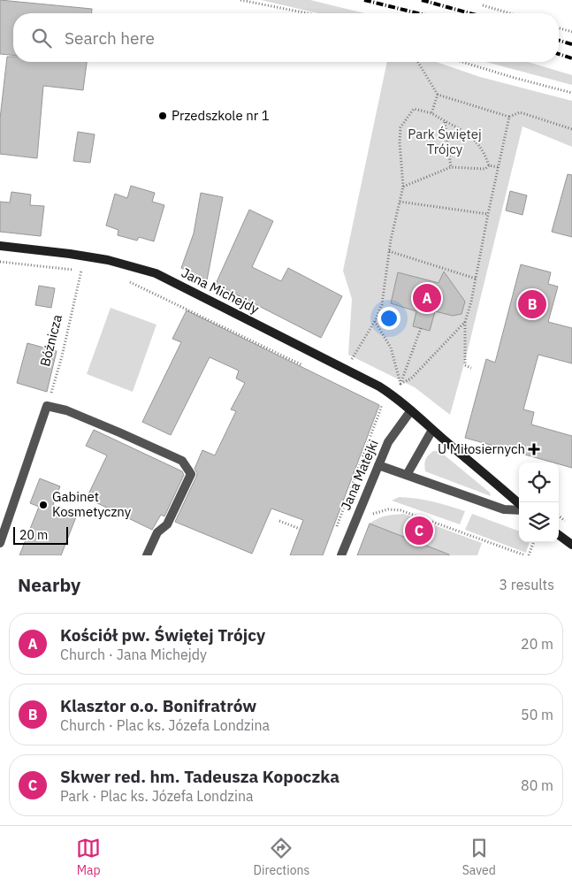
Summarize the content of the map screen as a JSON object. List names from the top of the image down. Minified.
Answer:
{"streets":{"street":["Jana Michejdy","Jana Matejki"],"path":["Bóżnicza"]},"crossings":[["Jana Michejdy","Jana Matejki"]],"parks":["Park Świętej Trójcy"],"places":{"other":["Przedszkole nr 1","Gabinet Kosmetyczny"],"health":["U Miłosiernych"]},"scale_bar":"20 m","page":{"search":"Search here","pins":["A","B","C"],"scale":"20 m","heading":["Nearby","3 results"],"list":[{"mark":"A","name":"Kościół pw. Świętej Trójcy","note":"Church · Jana Michejdy","value":"20 m"},{"mark":"B","name":"Klasztor o.o. Bonifratrów","note":"Church · Plac ks. Józefa Londzina","value":"50 m"},{"mark":"C","name":"Skwer red. hm. Tadeusza Kopoczka","note":"Park · Plac ks. Józefa Londzina","value":"80 m"}],"nav":["Map","Directions","Saved"]}}
